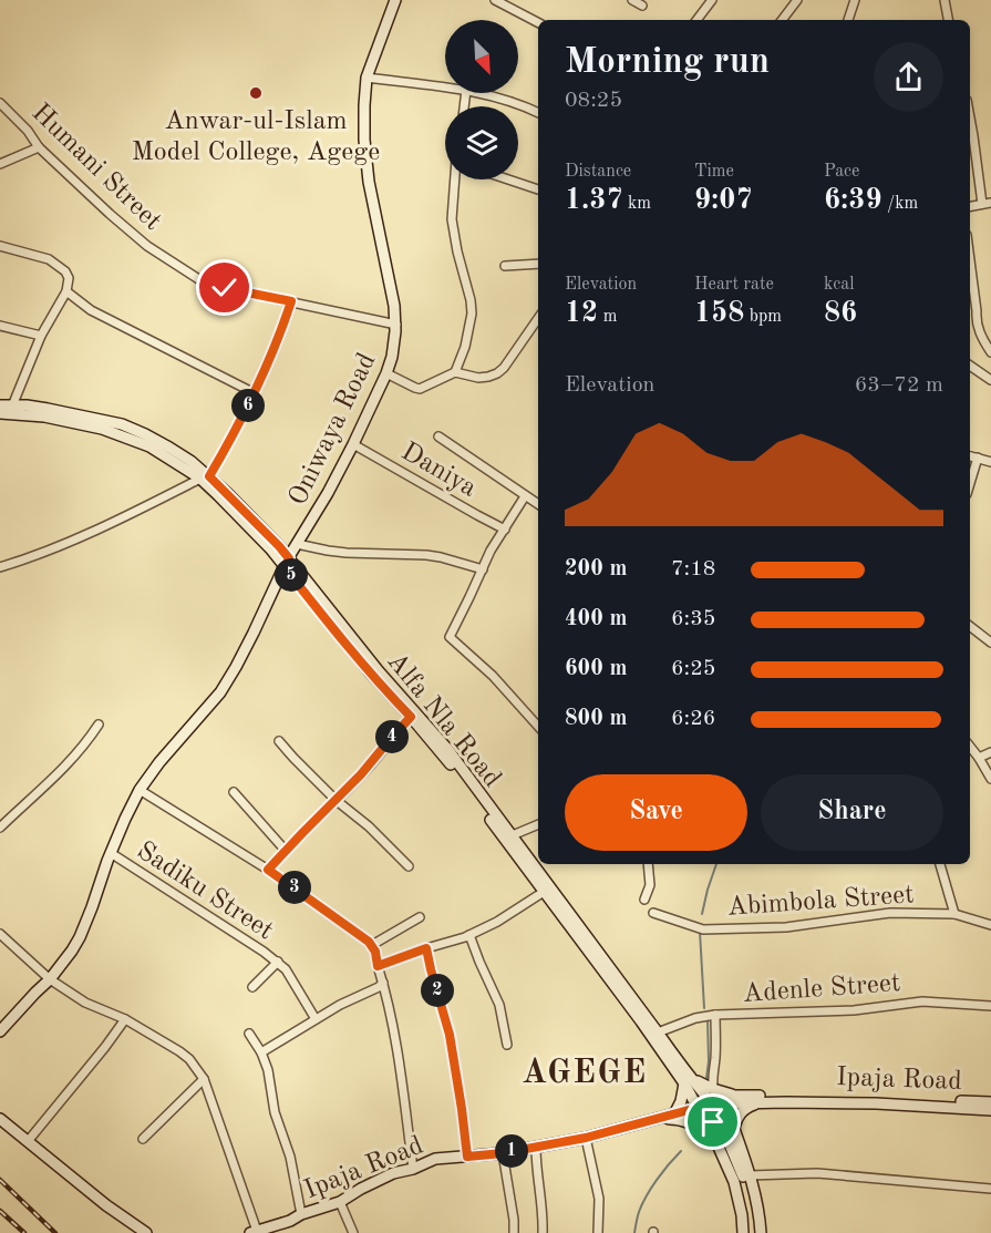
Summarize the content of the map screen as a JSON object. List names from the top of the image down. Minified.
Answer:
{"streets":{"main road":["Oniwaya Road","Alfa Nla Road","Ipaja Road"],"street":["Humani Street","Daniya","Sadiku Street","Abimbola Street","Adenle Street"]},"crossings":[["Humani Street","Oniwaya Road"],["Oniwaya Road","Daniya"],["Oniwaya Road","Alfa Nla Road"],["Oniwaya Road","Sadiku Street"],["Alfa Nla Road","Adenle Street"],["Alfa Nla Road","Ipaja Road"]],"districts":["AGEGE"],"places":["Anwar-ul-Islam Model College, Agege"],"north":"bottom right","page":{"heading":["Morning run","08:25"],"stats":[["Distance","1.37 km"],["Time","9:07"],["Pace","6:39 /km"],["Elevation","12 m"],["Heart rate","158 bpm"],["kcal","86"]],"chart":["Elevation","63–72 m"],"pins":["6","5","4","3","2","1"],"list":[{"name":"200 m","note":"7:18"},{"name":"400 m","note":"6:35"},{"name":"600 m","note":"6:25"},{"name":"800 m","note":"6:26"}],"buttons":["Save","Share"]}}
